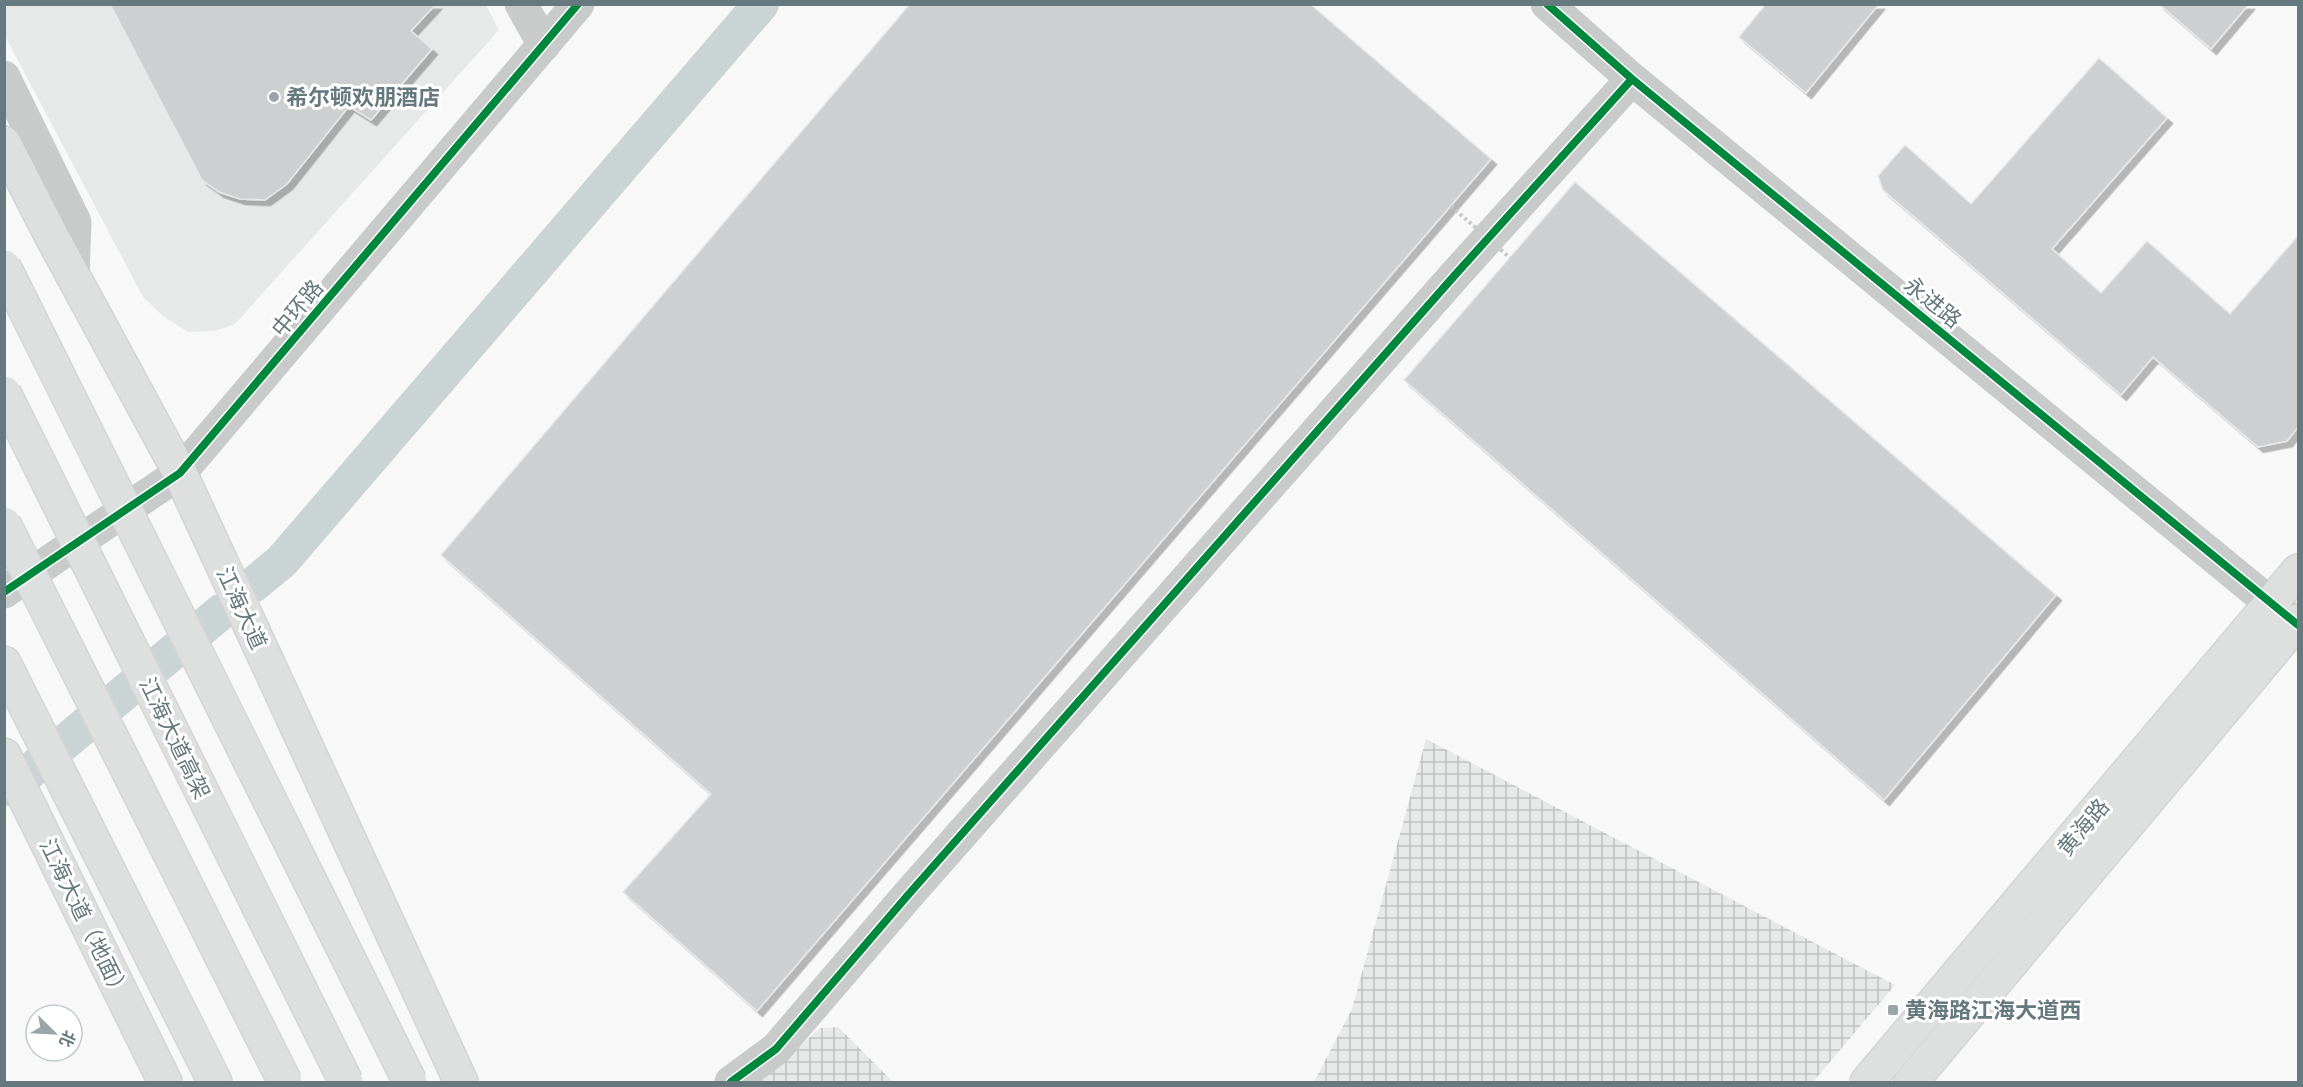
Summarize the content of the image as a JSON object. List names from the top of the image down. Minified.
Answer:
{"streets":{"main road":["江海大道","江海大道高架","黄海路","江海大道（地面）"],"street":["永进路","中环路"]},"crossings":[["永进路","黄海路"],["中环路","江海大道"]],"places":{"other":["希尔顿欢朋酒店"],"transit":["黄海路江海大道西"]},"north":"bottom right"}
